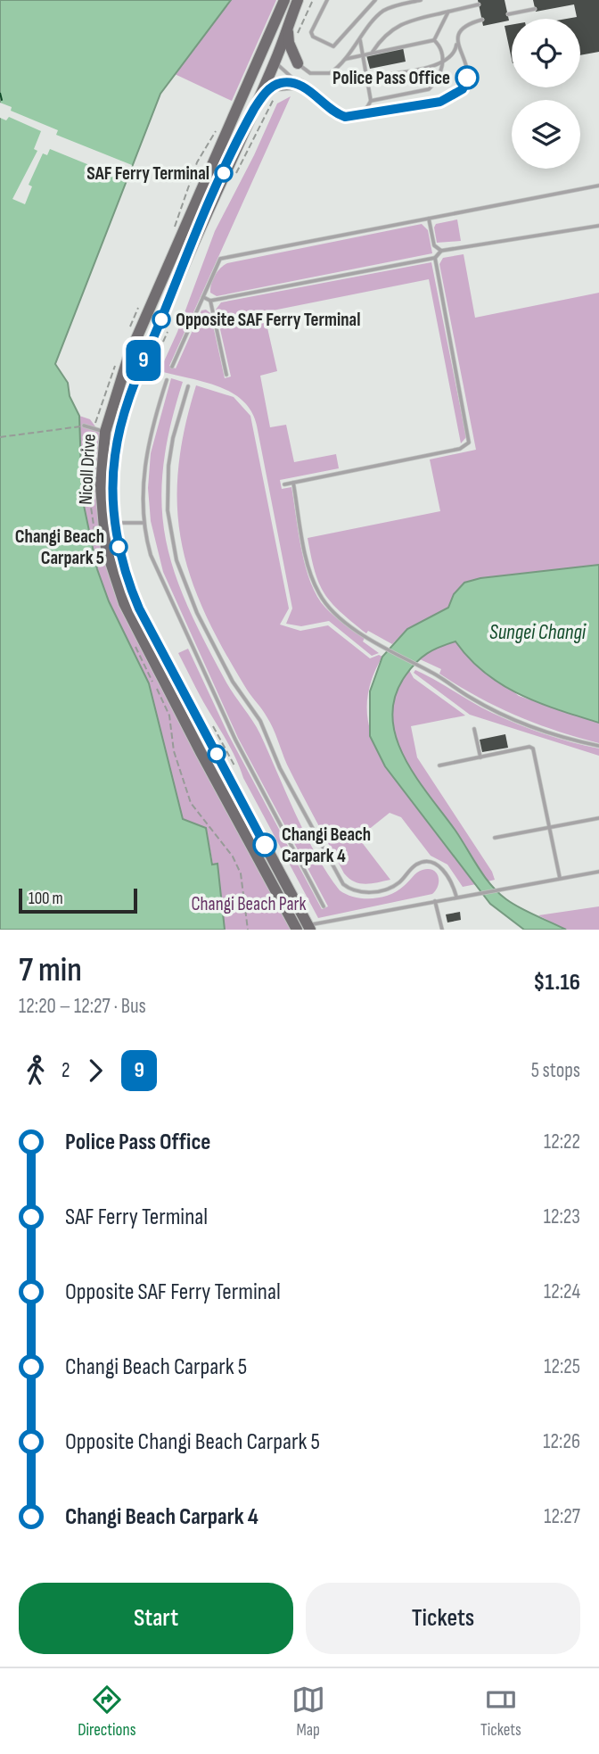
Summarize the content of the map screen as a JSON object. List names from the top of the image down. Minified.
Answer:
{"streets":{"main road":["Nicoll Drive"]},"water":["Sungei Changi"],"parks":["Changi Beach Park"],"places":["Police Pass Office","SAF Ferry Terminal","Opposite SAF Ferry Terminal","Changi Beach Carpark 5","Changi Beach Carpark 4"],"lines":["bus line 9"],"scale_bar":"100 m","page":{"on_map":"9","scale":"100 m","heading":["7 min","12:20 – 12:27 · Bus","$1.16"],"legs":["2","9","5 stops"],"list":[{"name":"Police Pass Office","value":"12:22"},{"name":"SAF Ferry Terminal","value":"12:23"},{"name":"Opposite SAF Ferry Terminal","value":"12:24"},{"name":"Changi Beach Carpark 5","value":"12:25"},{"name":"Opposite Changi Beach Carpark 5","value":"12:26"},{"name":"Changi Beach Carpark 4","value":"12:27"}],"buttons":["Start","Tickets"],"tabs":["Directions","Map","Tickets"]}}
